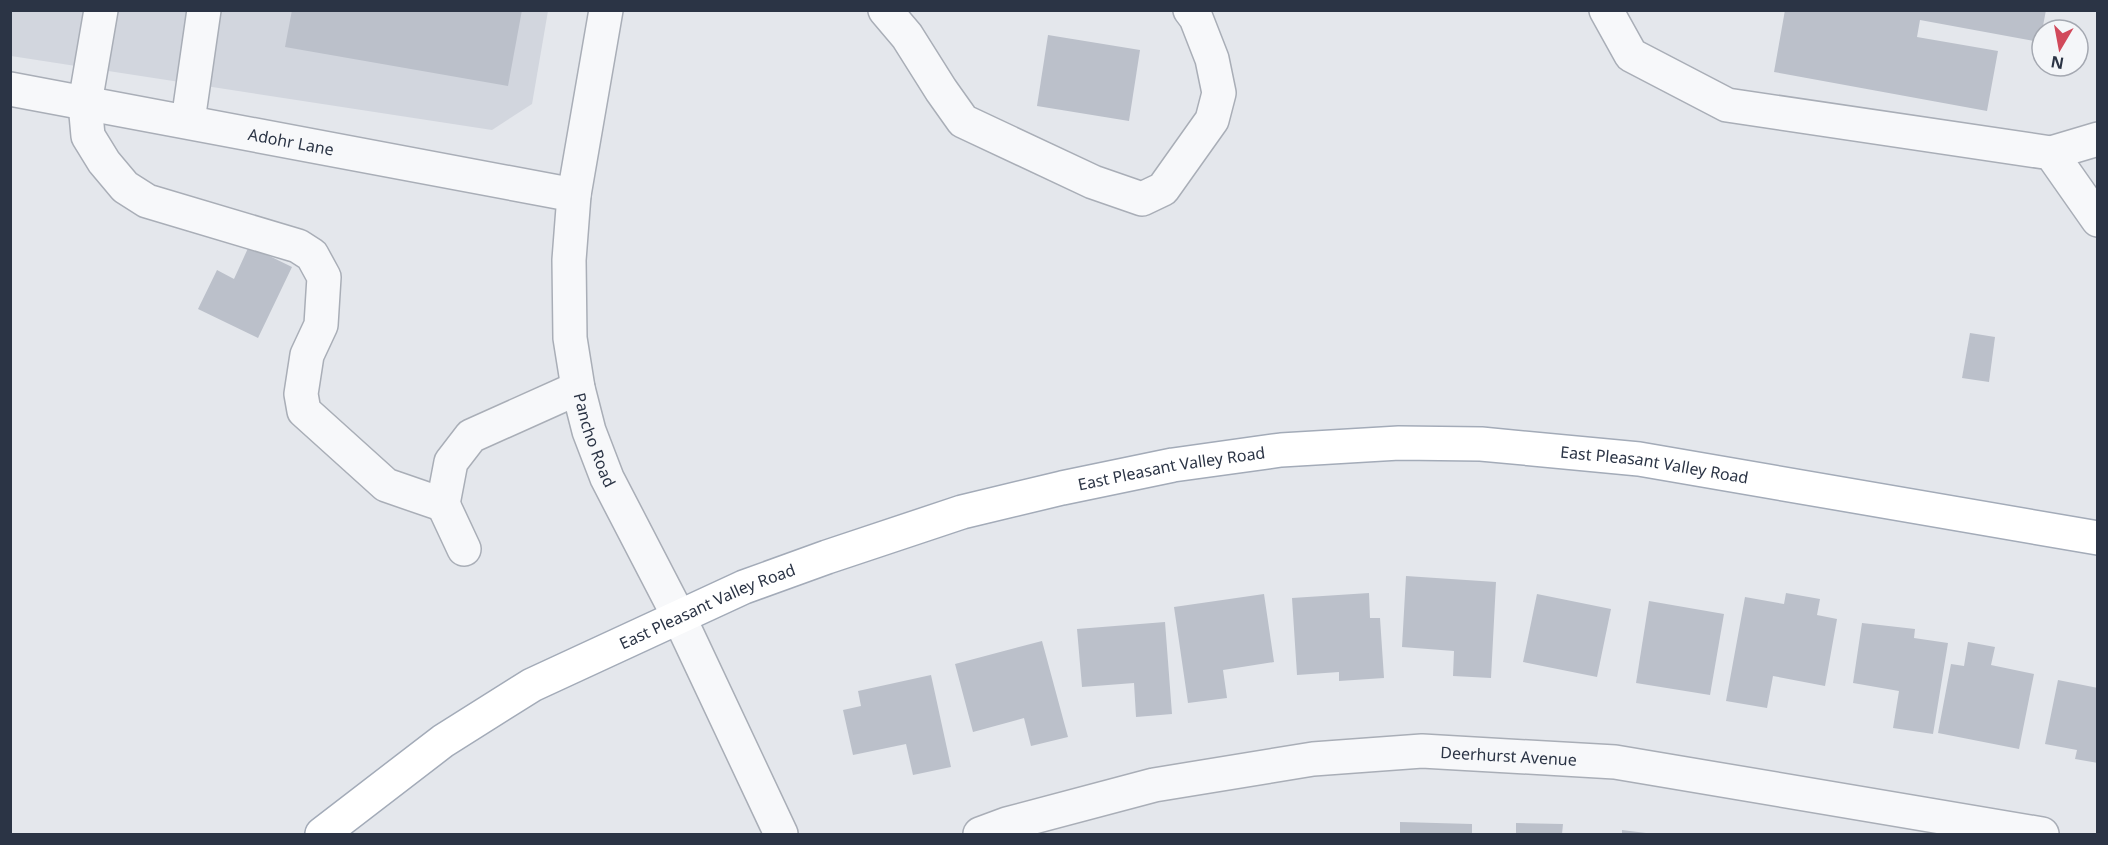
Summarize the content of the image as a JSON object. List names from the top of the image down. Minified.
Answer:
{"streets":{"main road":["East Pleasant Valley Road"],"street":["Adohr Lane","Pancho Road","Deerhurst Avenue"]},"crossings":[["Adohr Lane","Pancho Road"],["Pancho Road","East Pleasant Valley Road"]],"north":"bottom"}
